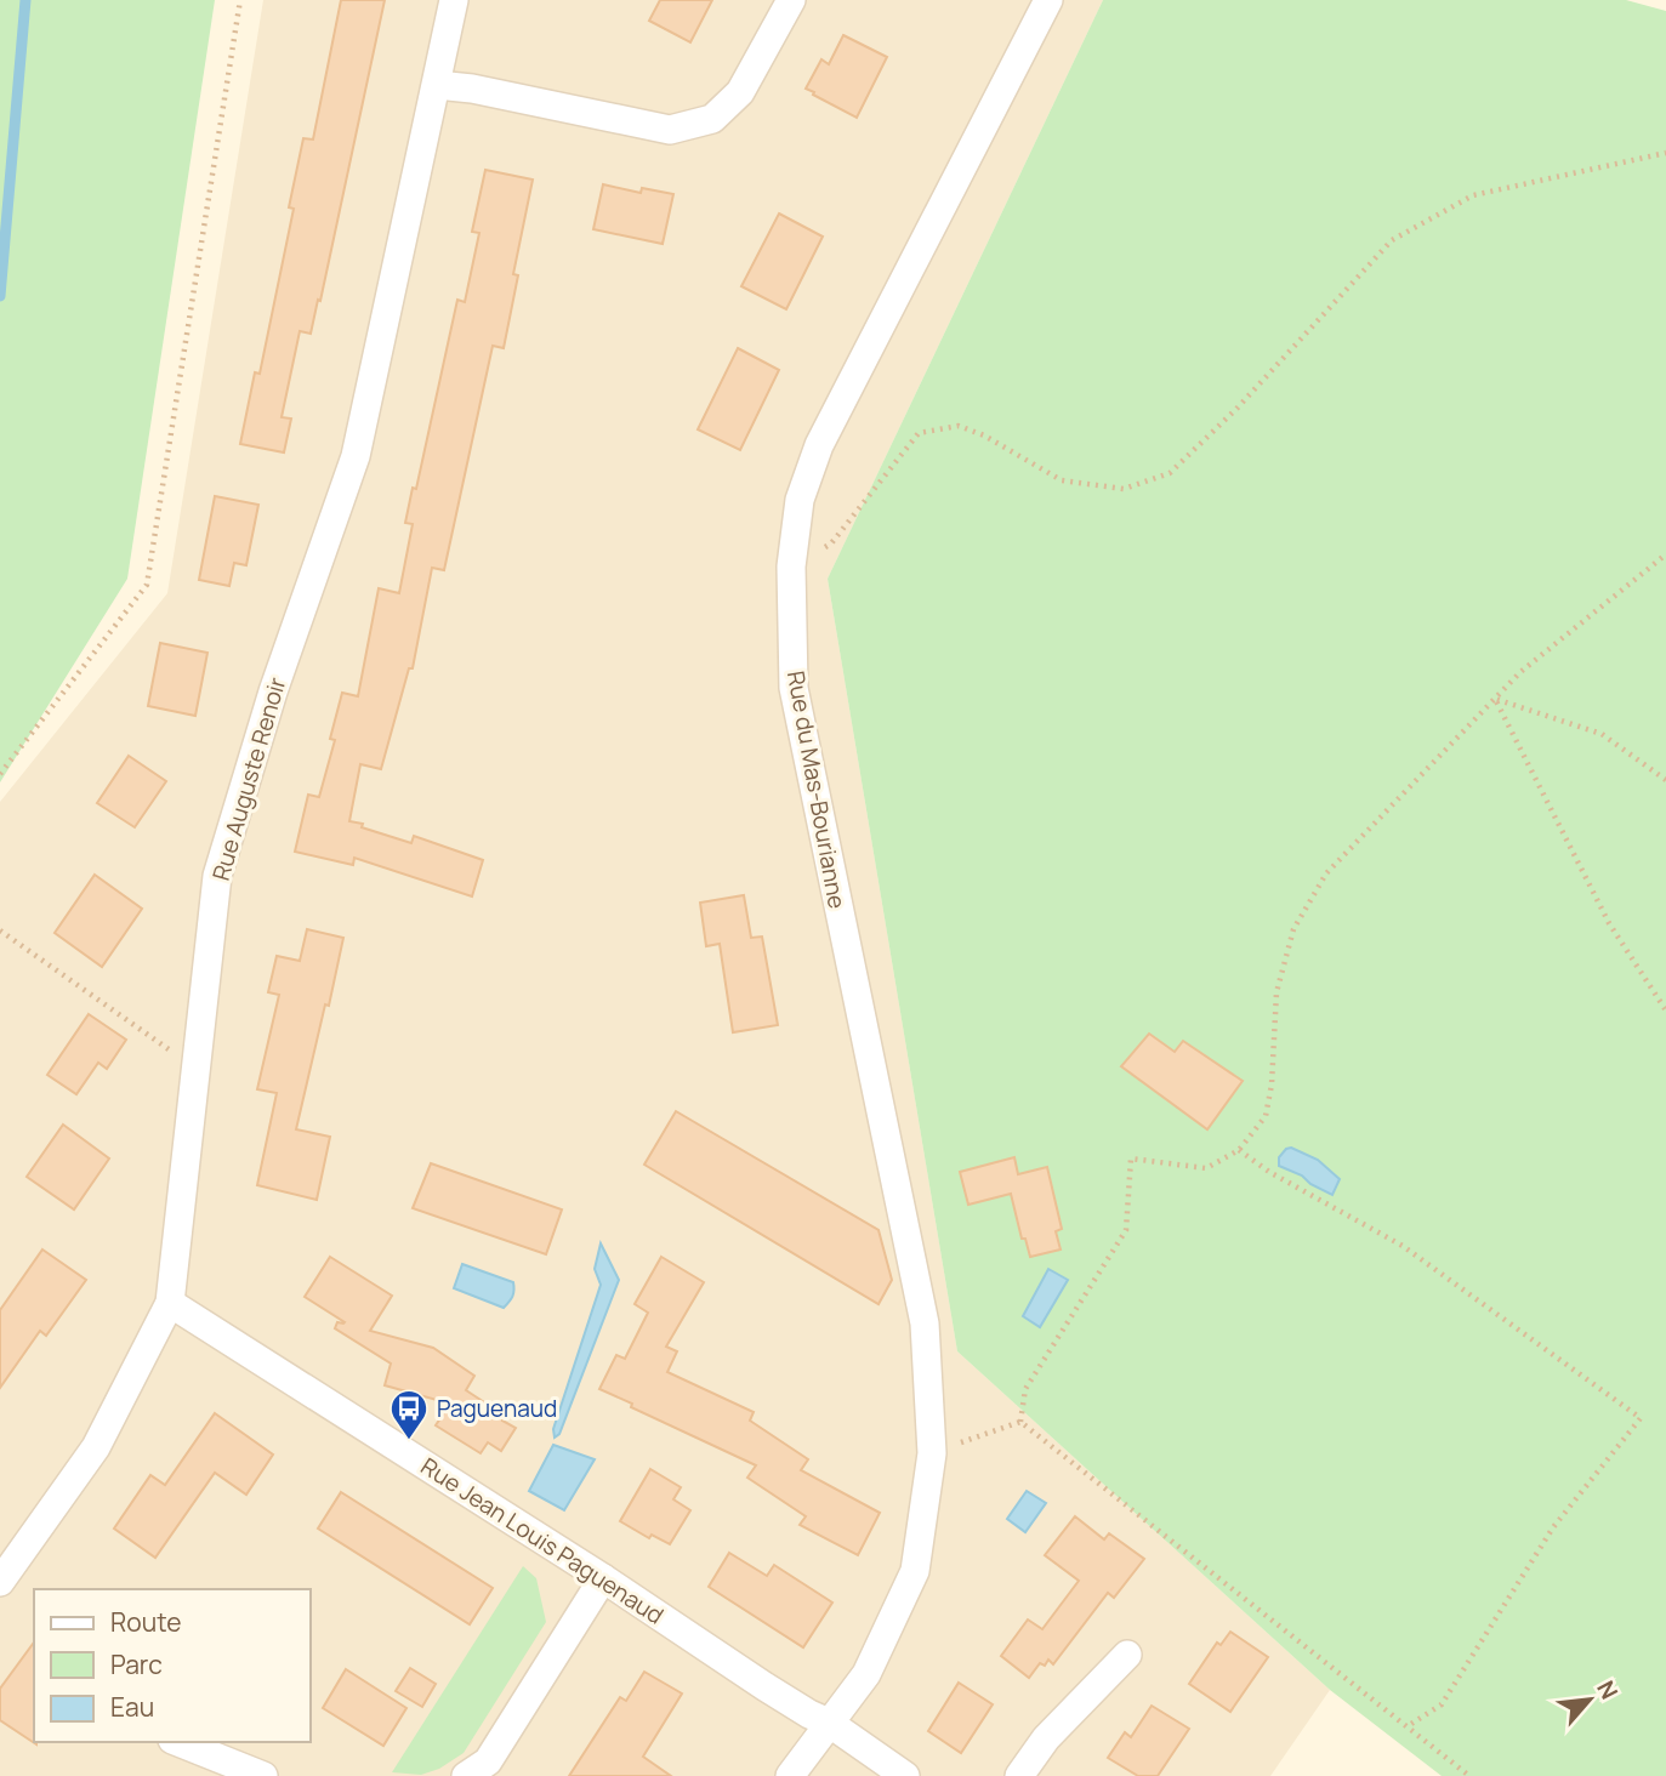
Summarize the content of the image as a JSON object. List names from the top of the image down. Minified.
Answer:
{"streets":{"street":["Rue Auguste Renoir","Rue du Mas-Bourianne","Rue Jean Louis Paguenaud"]},"crossings":[["Rue Auguste Renoir","Rue Jean Louis Paguenaud"],["Rue du Mas-Bourianne","Rue Jean Louis Paguenaud"]],"places":{"bus stop":["Paguenaud"]},"legend":["Route","Parc","Eau"],"north":"top right"}
